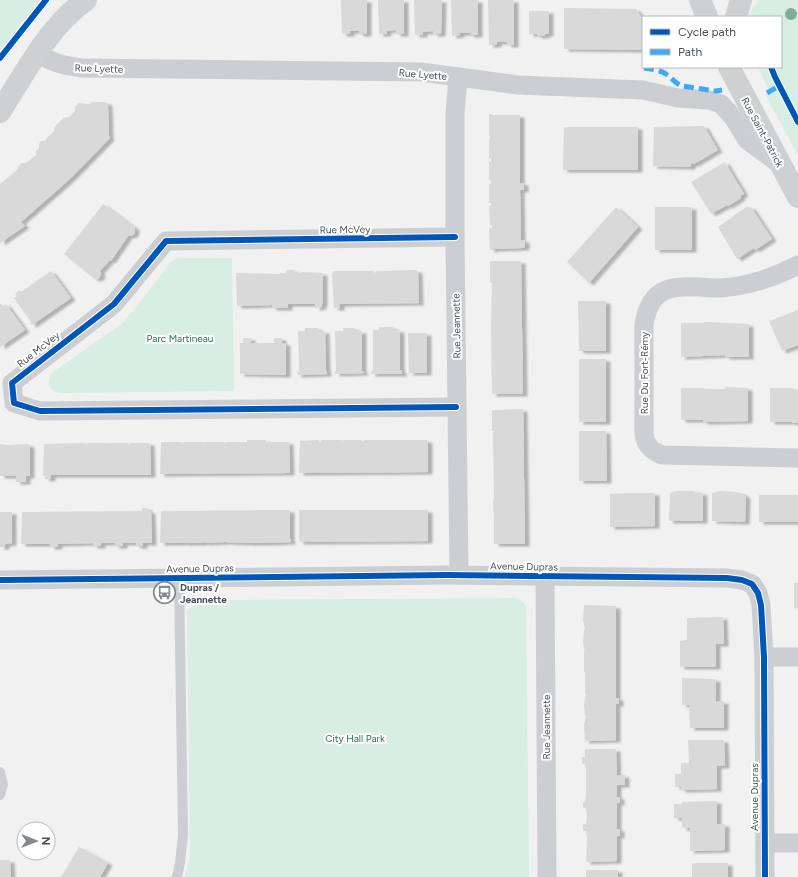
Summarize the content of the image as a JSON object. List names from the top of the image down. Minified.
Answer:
{"streets":{"main road":["Rue Saint-Patrick"],"street":["Rue Lyette","Rue McVey","Rue Jeannette","Rue Du Fort-Rémy","Avenue Dupras"]},"crossings":[["Rue Lyette","Rue Saint-Patrick"],["Rue Lyette","Rue Jeannette"],["Rue McVey","Rue Jeannette"],["Rue Jeannette","Avenue Dupras"]],"parks":["Parc Martineau","City Hall Park"],"places":{"bus stop":["Dupras / Jeannette"]},"legend":["Cycle path","Path"],"north":"right"}
